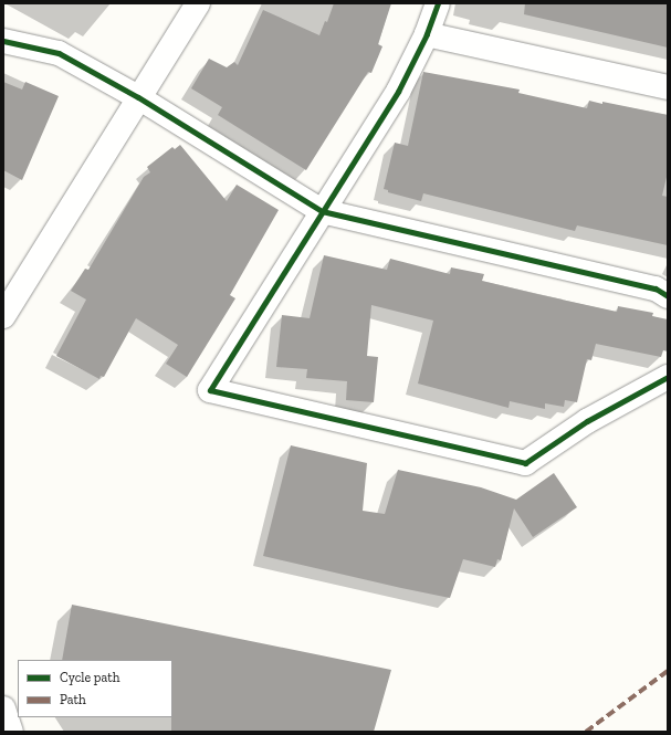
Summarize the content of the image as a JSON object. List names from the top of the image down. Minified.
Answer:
{"legend":["Cycle path","Path"]}
